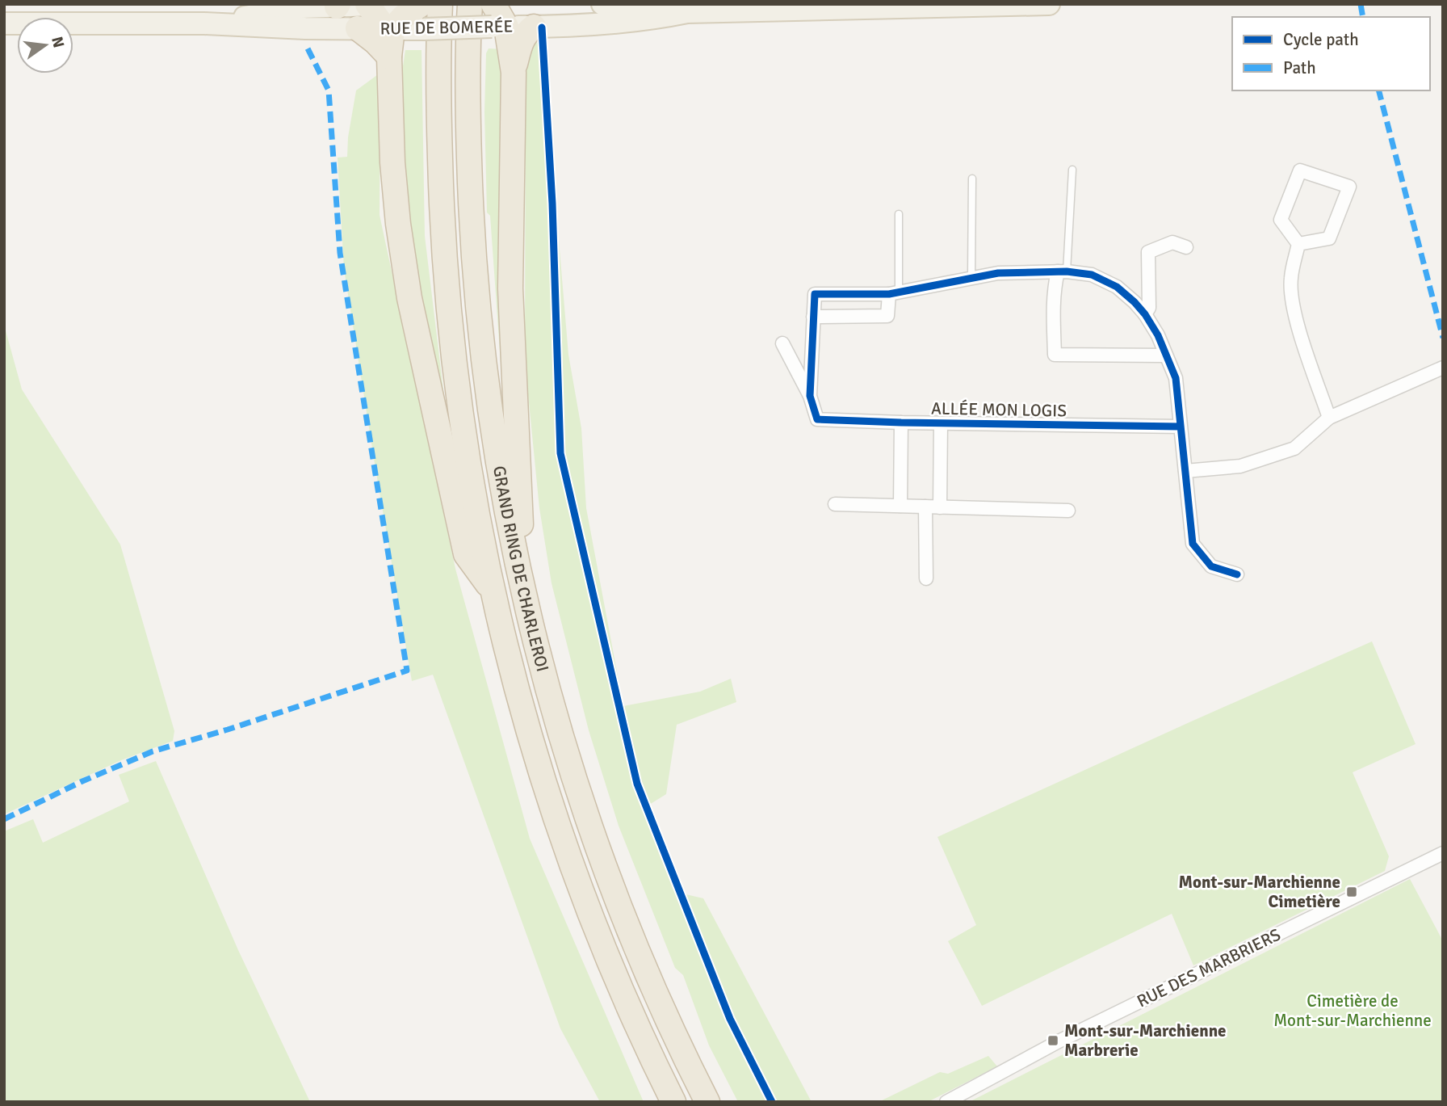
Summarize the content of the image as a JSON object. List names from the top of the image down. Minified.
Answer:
{"streets":{"highway":["GRAND RING DE CHARLEROI"],"main road":["RUE DE BOMERÉE"],"street":["ALLÉE MON LOGIS","RUE DES MARBRIERS"]},"parks":["Cimetière de Mont-sur-Marchienne"],"places":{"transit":["Mont-sur-Marchienne Cimetière","Mont-sur-Marchienne Marbrerie"]},"legend":["Cycle path","Path"],"north":"right"}
